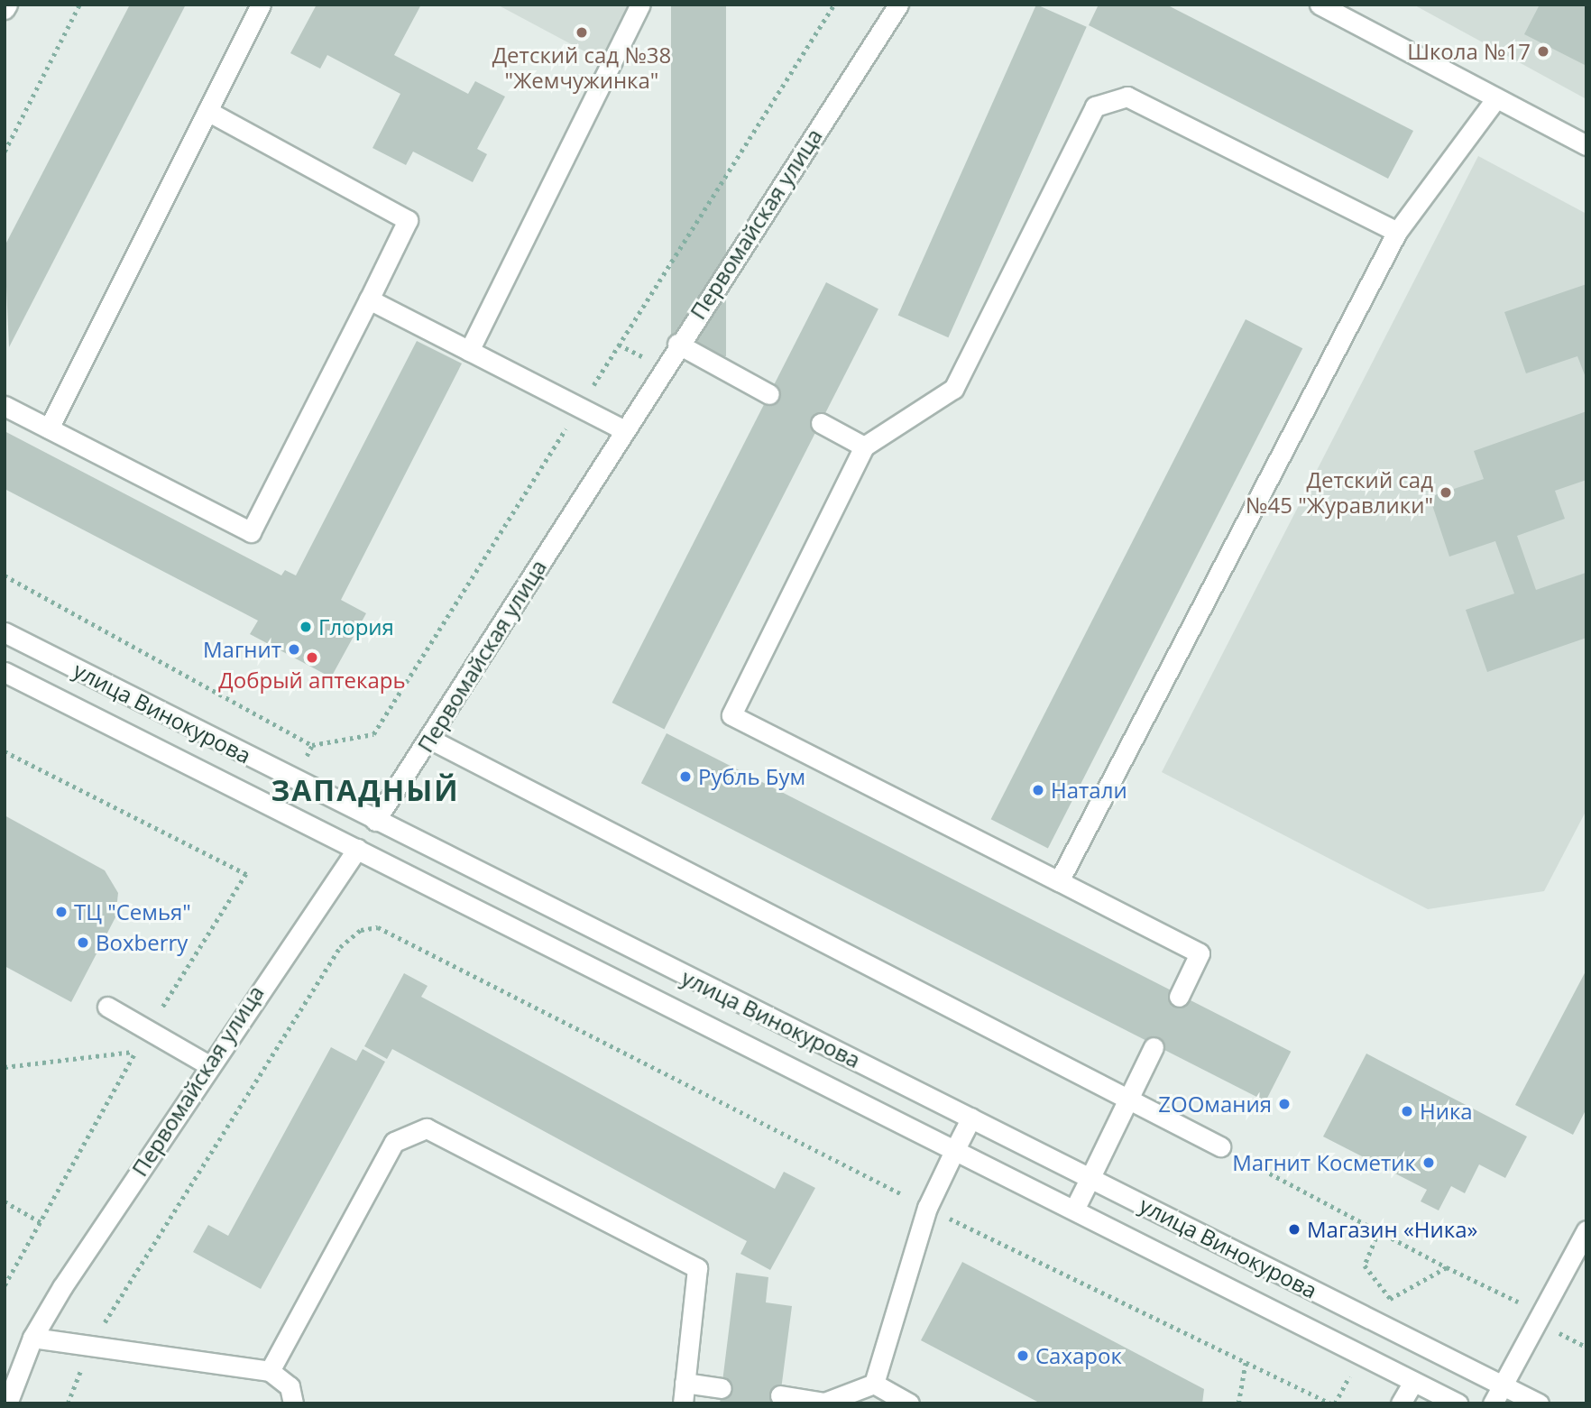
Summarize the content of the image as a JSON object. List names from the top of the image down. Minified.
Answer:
{"streets":{"main road":["Первомайская улица","улица Винокурова"]},"crossings":[["Первомайская улица","улица Винокурова"]],"districts":["ЗАПАДНЫЙ"],"places":["Детский сад №38 \"Жемчужинка\"","Школа №17","Детский сад №45 \"Журавлики\"","Глория","Магнит","Добрый аптекарь","Рубль Бум","Натали","ТЦ \"Семья\"","Boxberry","ZOOмания","Ника","Магнит Косметик","Магазин «Ника»","Сахарок"]}
